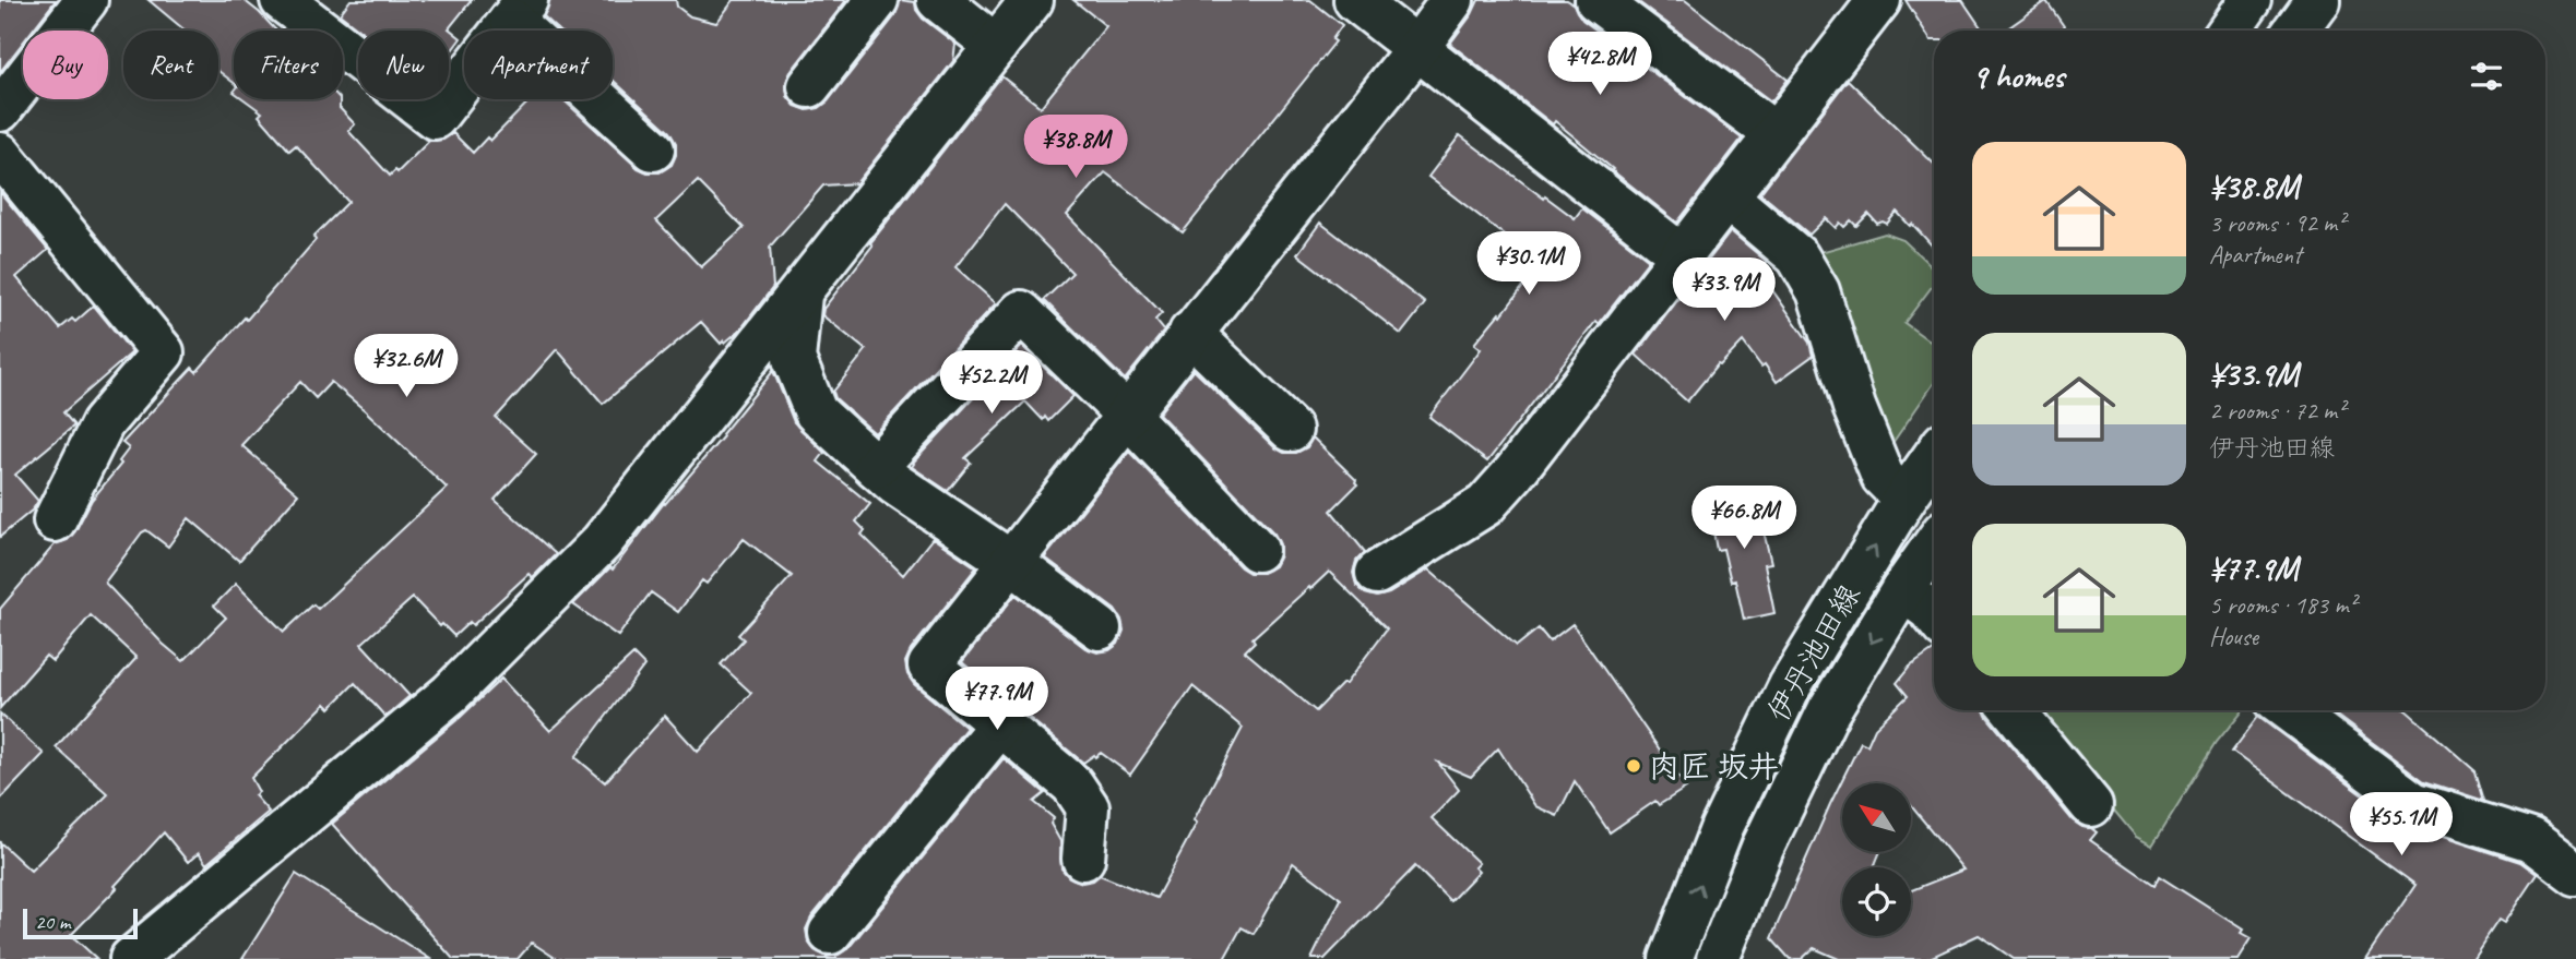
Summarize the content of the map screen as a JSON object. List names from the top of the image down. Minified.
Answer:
{"streets":{"street":["伊丹池田線"]},"places":["肉匠 坂井"],"scale_bar":"20 m","north":"top left","page":{"chip":["Buy","Rent","Filters","New","Apartment"],"heading":"9 homes","price":["¥42.8M","¥38.8M","¥30.1M","¥33.9M","¥32.6M","¥52.2M","¥66.8M","¥77.9M","¥55.1M"],"list":[{"name":"¥38.8M","note":"3 rooms · 92 m² · Apartment"},{"name":"¥33.9M","note":"2 rooms · 72 m² · 伊丹池田線"},{"name":"¥77.9M","note":"5 rooms · 183 m² · House"}],"scale":"20 m"}}
